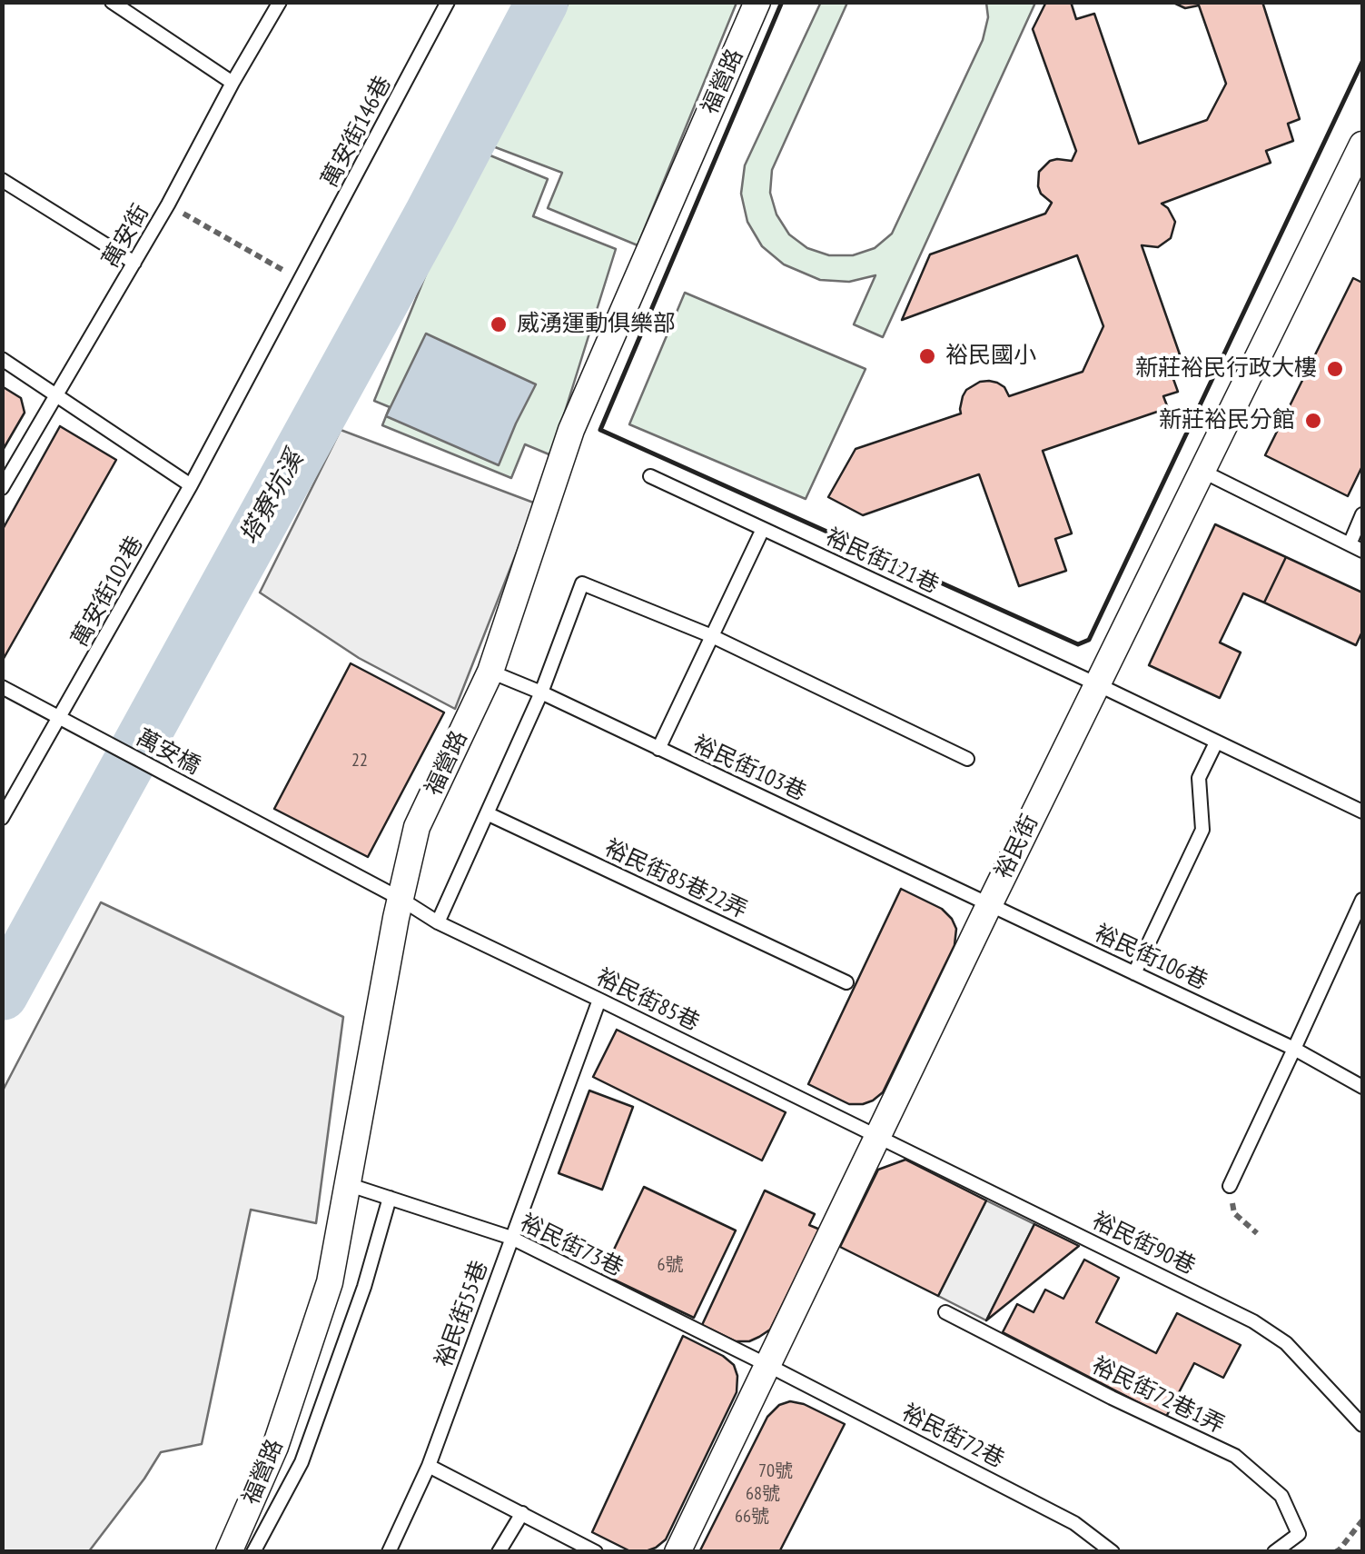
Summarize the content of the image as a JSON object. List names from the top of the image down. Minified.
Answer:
{"streets":{"street":["福營路","裕民街"],"lane":["萬安街146巷","萬安街","裕民街121巷","萬安街102巷","萬安橋","裕民街103巷","裕民街85巷22弄","裕民街106巷","裕民街85巷","裕民街90巷","裕民街73巷","裕民街55巷","裕民街72巷1弄","裕民街72巷"]},"crossings":[["福營路","萬安橋"],["福營路","裕民街103巷"],["福營路","裕民街85巷"],["福營路","裕民街73巷"],["萬安街146巷","萬安街102巷"],["裕民街121巷","裕民街"],["萬安街102巷","萬安橋"],["萬安橋","裕民街85巷"],["裕民街103巷","裕民街"],["裕民街103巷","裕民街106巷"],["裕民街","裕民街106巷"],["裕民街","裕民街85巷"],["裕民街","裕民街90巷"],["裕民街","裕民街73巷"],["裕民街","裕民街72巷"],["裕民街85巷","裕民街90巷"],["裕民街85巷","裕民街55巷"],["裕民街73巷","裕民街55巷"],["裕民街73巷","裕民街72巷"]],"water":["塔寮坑溪"],"places":["威湧運動俱樂部","裕民國小","新莊裕民行政大樓","新莊裕民分館"],"house_numbers":["22","6號","70號","68號","66號"]}
